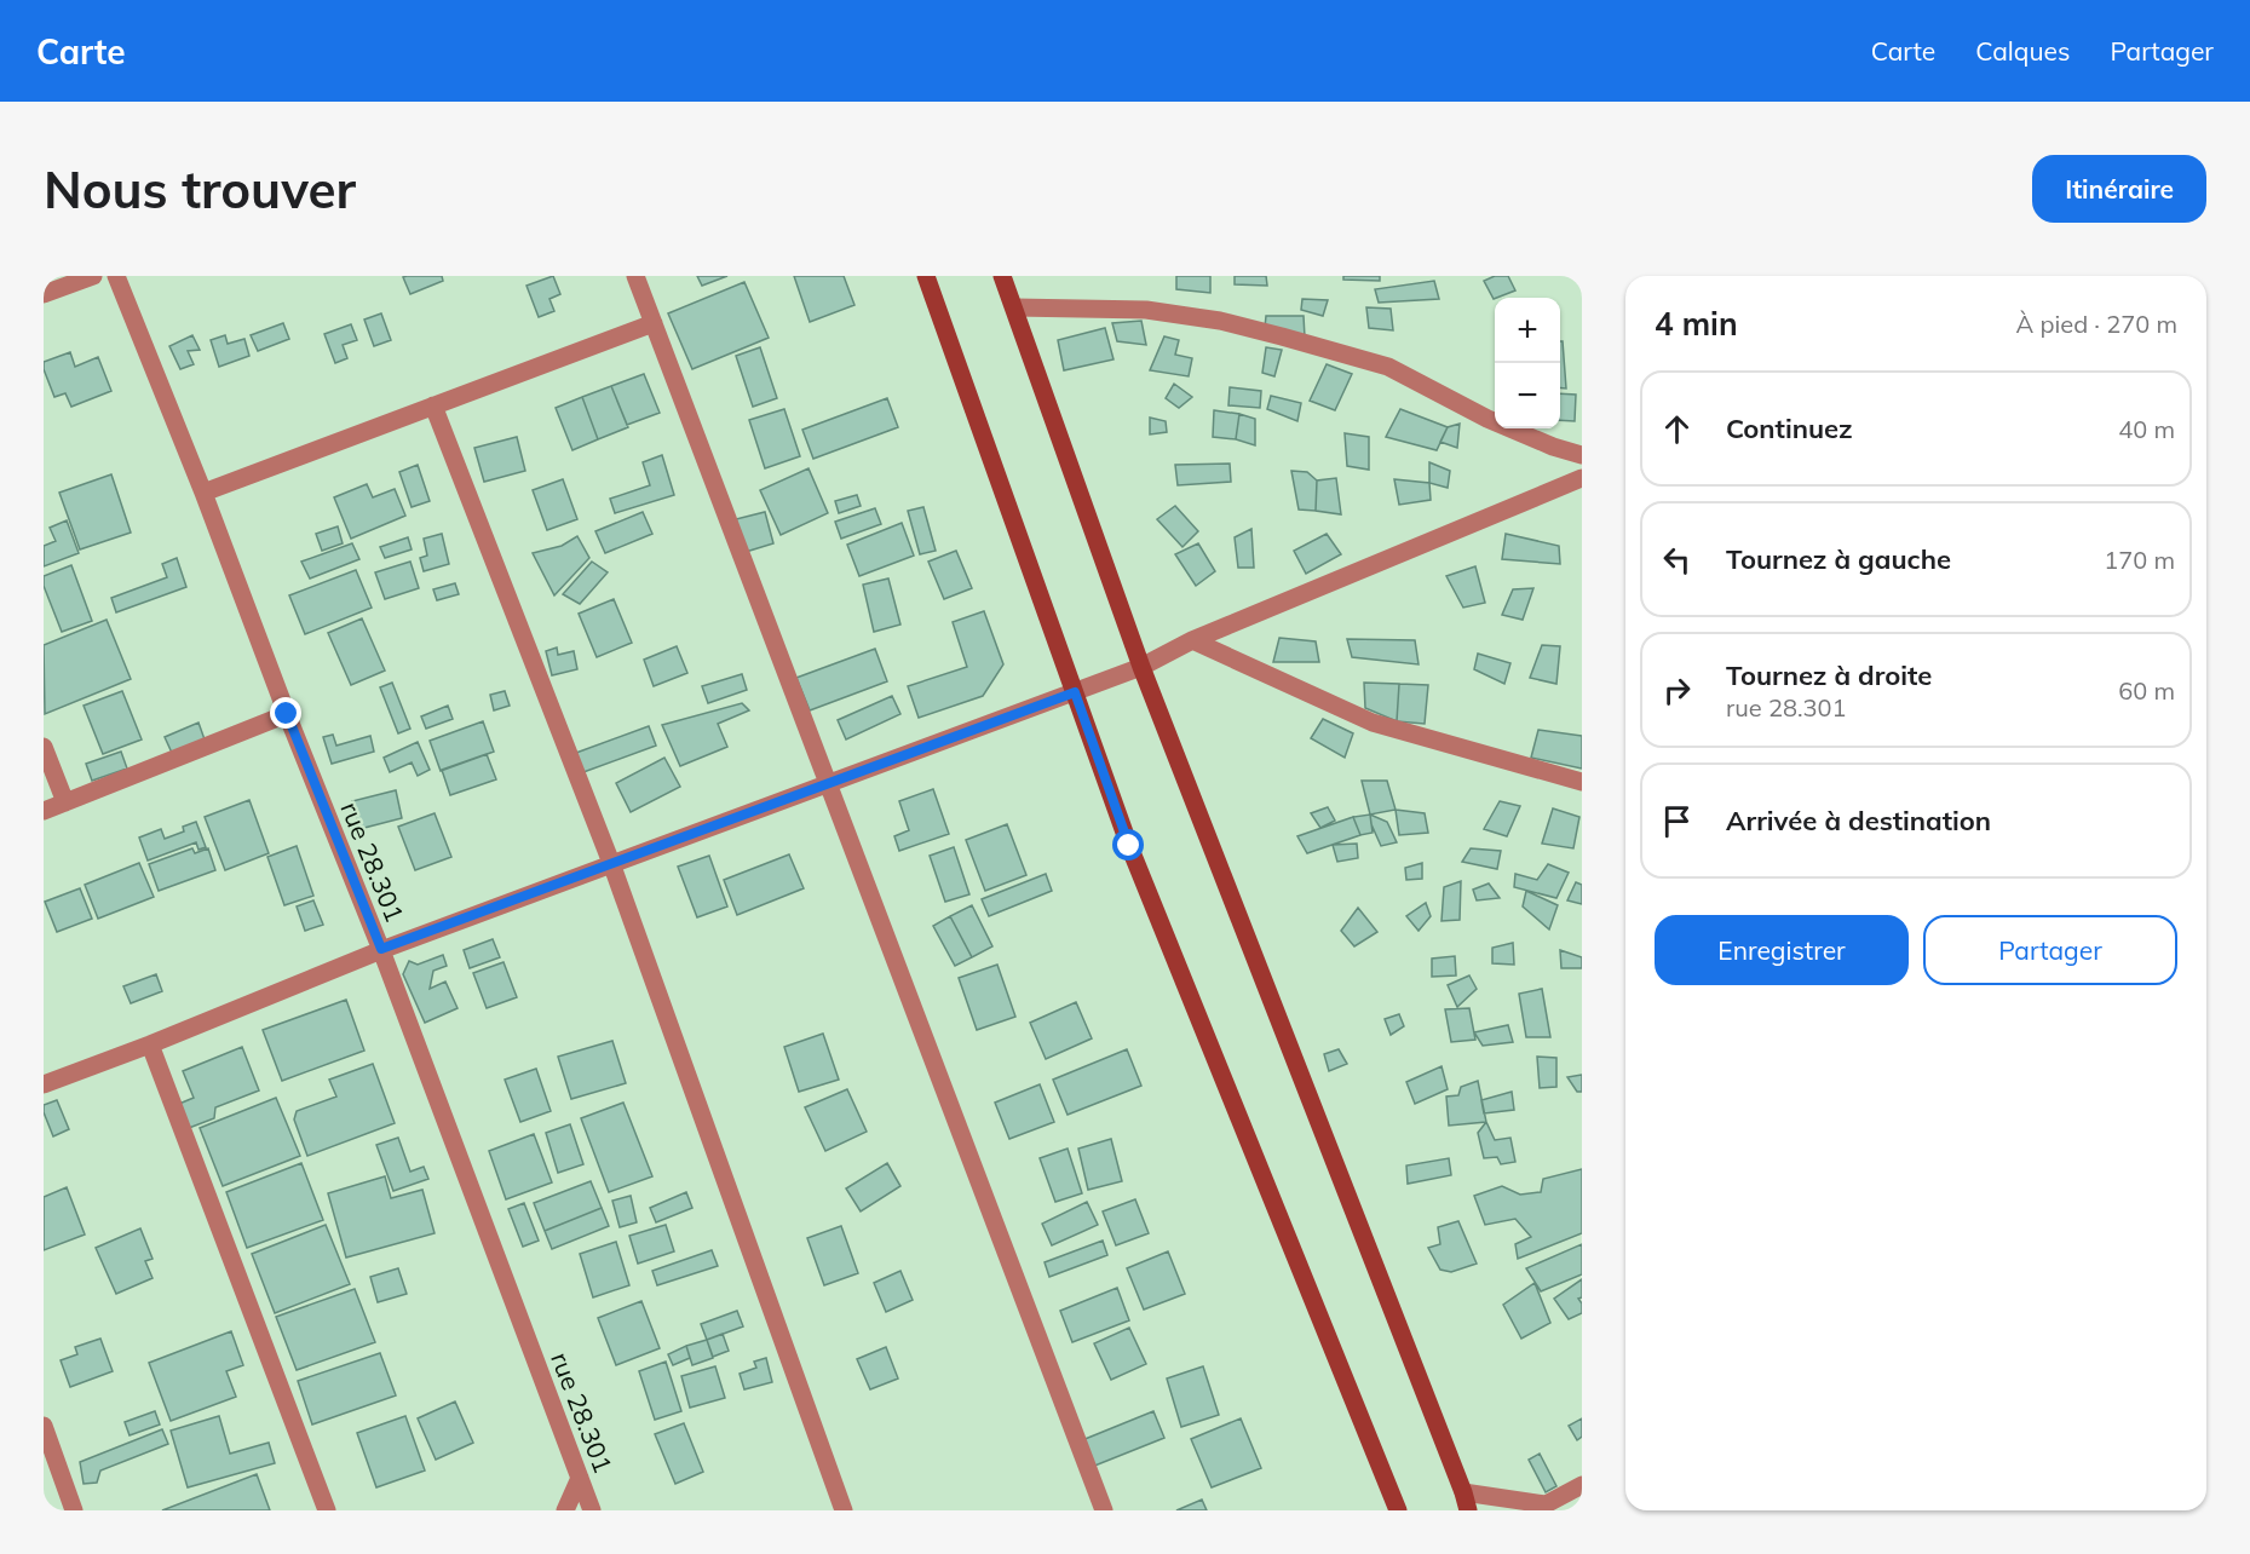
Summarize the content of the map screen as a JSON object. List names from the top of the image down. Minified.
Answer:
{"streets":{"street":["rue 28.301"]},"page":{"header":"Carte","nav":["Carte","Calques","Partager"],"buttons":["Itinéraire",["Enregistrer","Partager"]],"title":"Nous trouver","heading":["4 min","À pied · 270 m"],"map_buttons":["+","−"],"list":[["Continuez","40 m"],["Tournez à gauche","170 m"],["Tournez à droite","rue 28.301","60 m"],"Arrivée à destination"]}}
